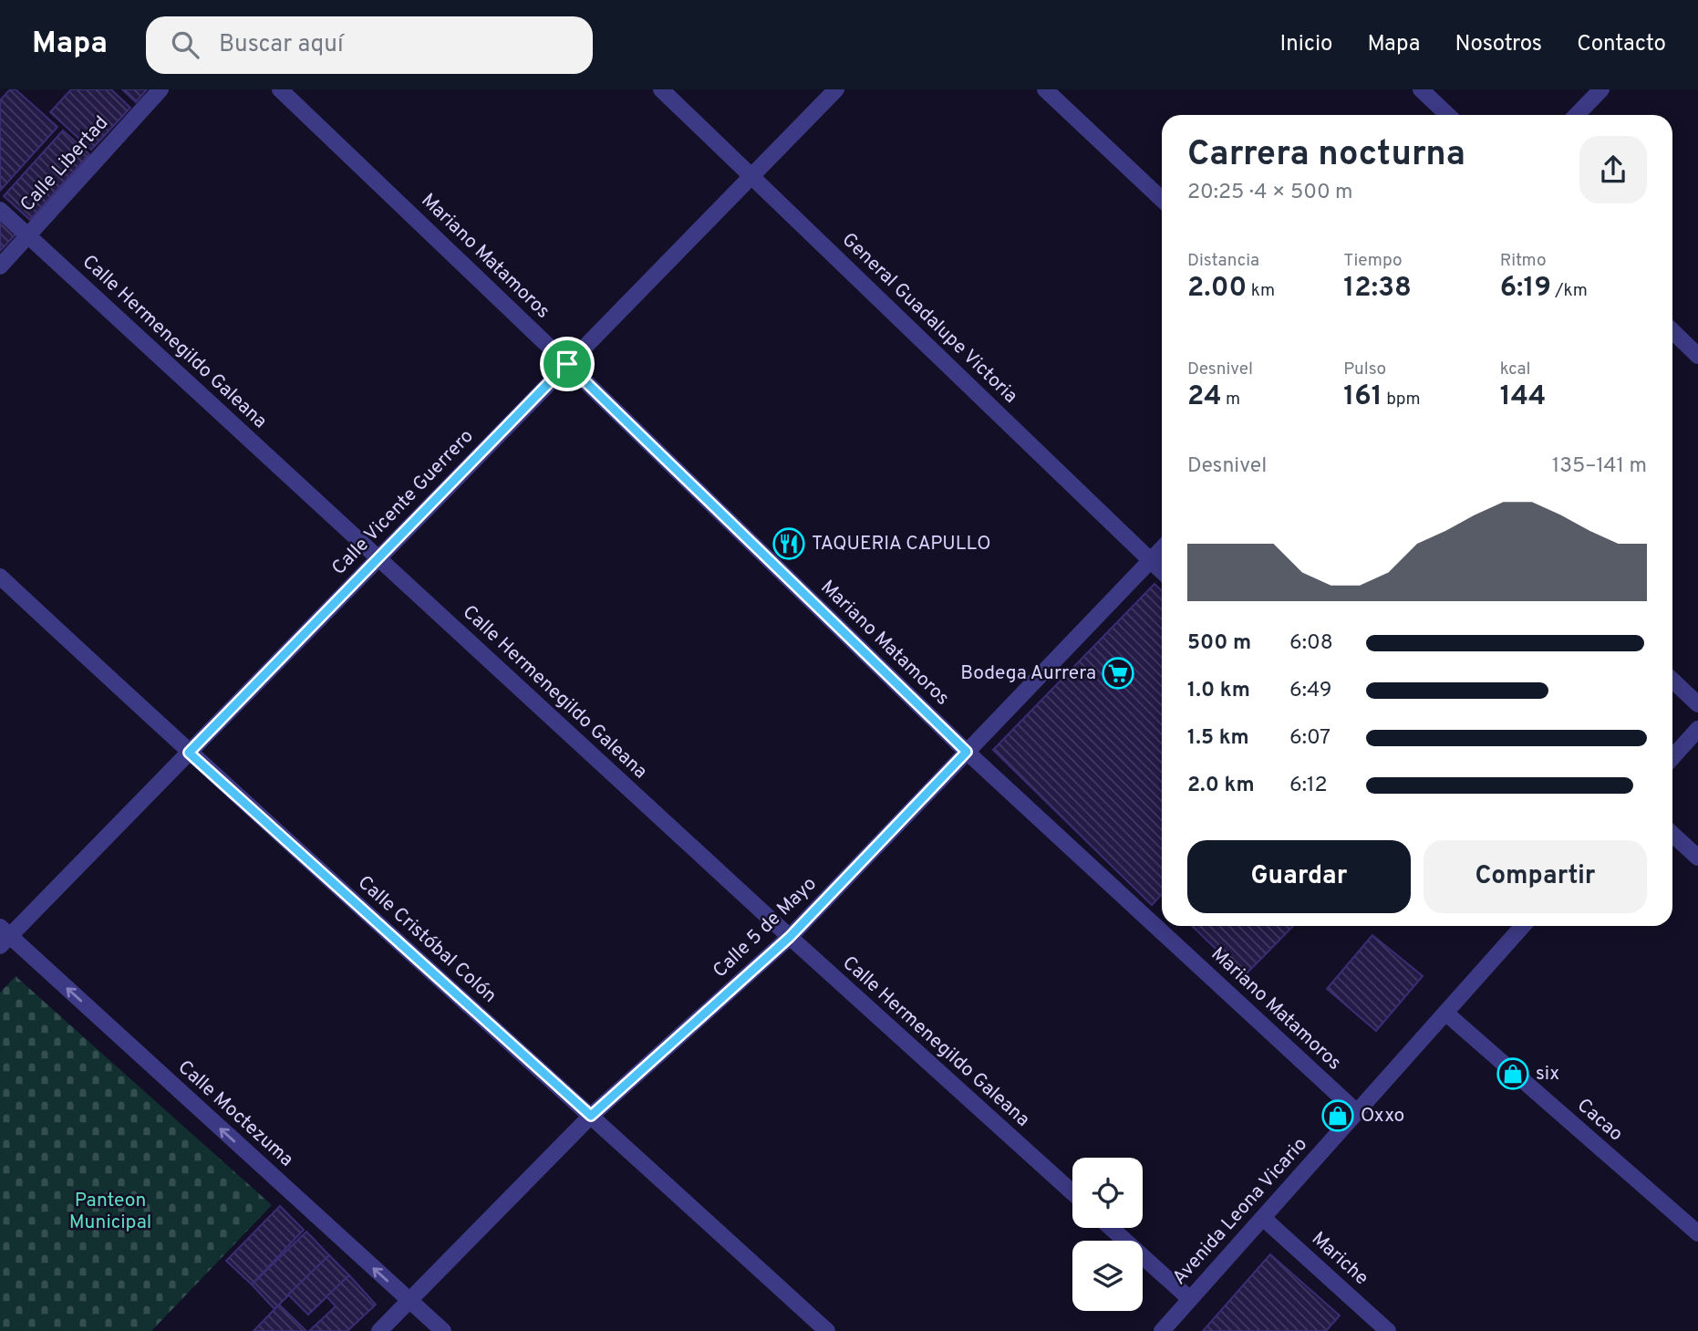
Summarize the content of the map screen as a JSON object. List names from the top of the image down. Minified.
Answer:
{"streets":{"street":["Calle Libertad","Mariano Matamoros","General Guadalupe Victoria","Calle Hermenegildo Galeana","Calle Vicente Guerrero","Calle 5 de Mayo","Calle Cristóbal Colón","Calle Moctezuma","Cacao","Avenida Leona Vicario","Mariche"]},"crossings":[["Calle Libertad","Calle Hermenegildo Galeana"],["Mariano Matamoros","Calle Vicente Guerrero"],["Mariano Matamoros","Calle 5 de Mayo"],["Mariano Matamoros","Avenida Leona Vicario"],["General Guadalupe Victoria","Calle Vicente Guerrero"],["General Guadalupe Victoria","Calle 5 de Mayo"],["Calle Hermenegildo Galeana","Calle Vicente Guerrero"],["Calle Hermenegildo Galeana","Calle 5 de Mayo"],["Calle Vicente Guerrero","Calle Cristóbal Colón"],["Calle Vicente Guerrero","Calle Moctezuma"],["Calle 5 de Mayo","Calle Cristóbal Colón"],["Calle 5 de Mayo","Calle Moctezuma"],["Cacao","Avenida Leona Vicario"],["Avenida Leona Vicario","Mariche"]],"one_way":["Calle Moctezuma"],"parks":["Panteon Municipal"],"places":{"restaurant":["TAQUERIA CAPULLO"],"supermarket":["Bodega Aurrera"],"shop":["six","Oxxo"]},"page":{"header":"Mapa","search":"Buscar aquí","nav":["Inicio","Mapa","Nosotros","Contacto"],"heading":["Carrera nocturna","20:25 · 4 × 500 m"],"stats":[["Distancia","2.00 km"],["Tiempo","12:38"],["Ritmo","6:19 /km"],["Desnivel","24 m"],["Pulso","161 bpm"],["kcal","144"]],"chart":["Desnivel","135–141 m"],"list":[{"name":"500 m","note":"6:08"},{"name":"1.0 km","note":"6:49"},{"name":"1.5 km","note":"6:07"},{"name":"2.0 km","note":"6:12"}],"buttons":["Guardar","Compartir"]}}
